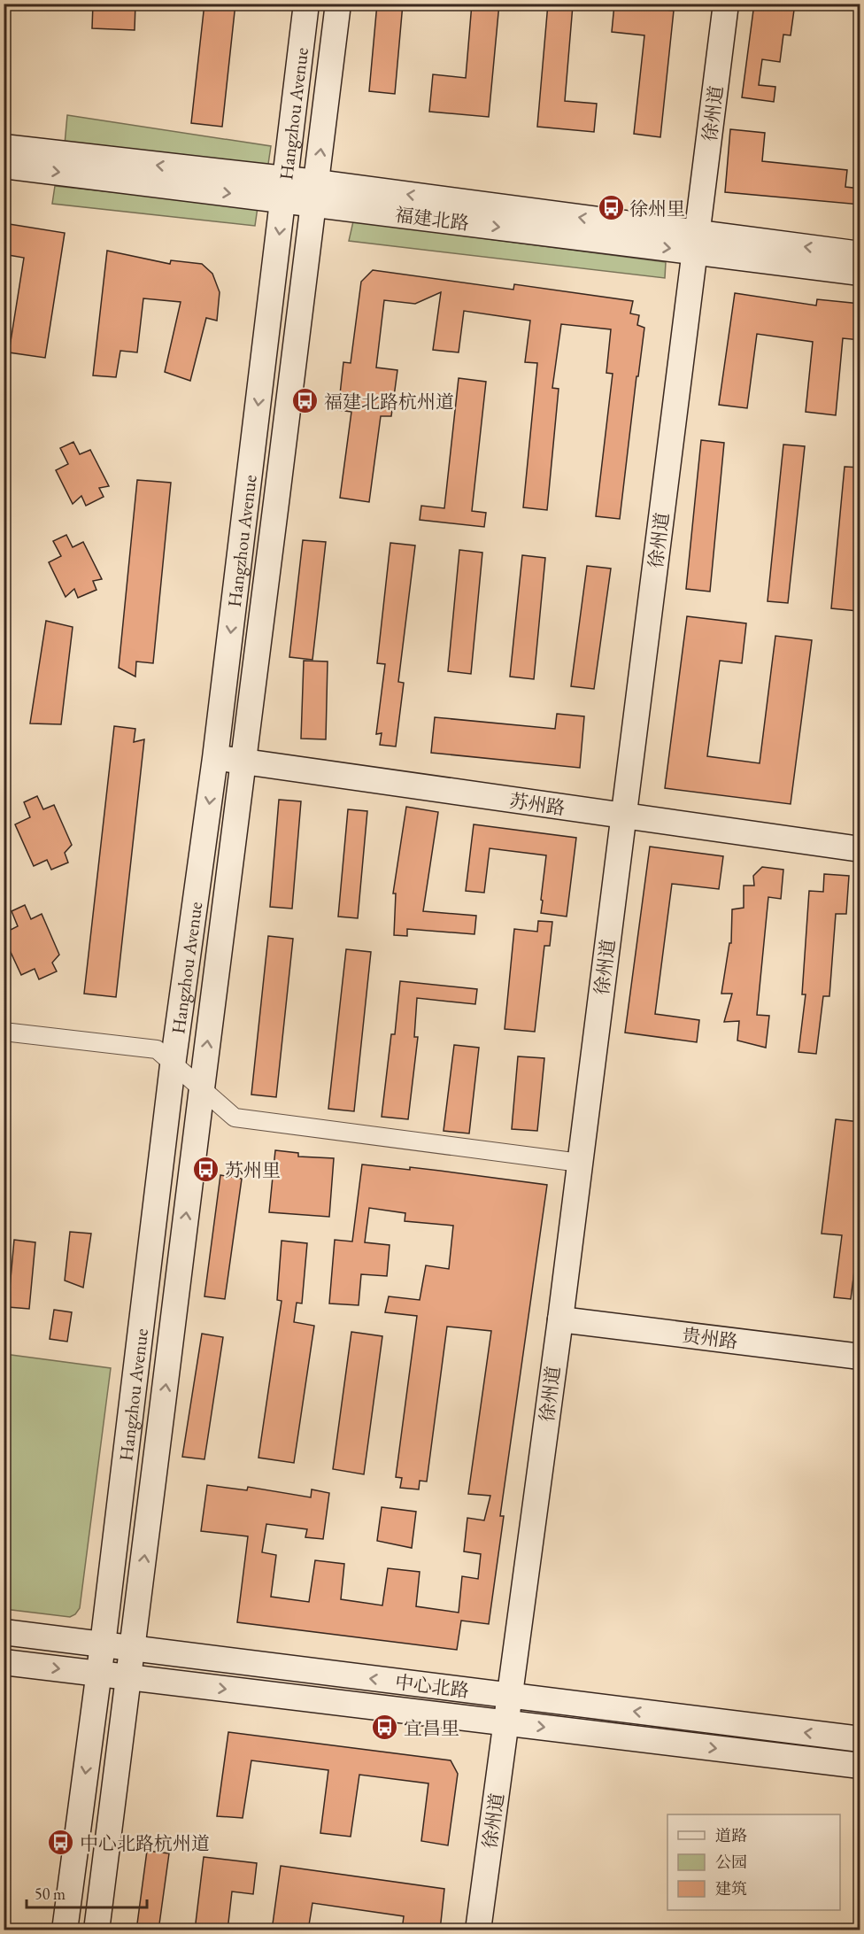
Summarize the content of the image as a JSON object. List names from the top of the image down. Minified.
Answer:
{"streets":{"main road":["Hangzhou Avenue","徐州道","福建北路","苏州路","贵州路","中心北路"]},"crossings":[["Hangzhou Avenue","福建北路"],["Hangzhou Avenue","苏州路"],["Hangzhou Avenue","中心北路"],["徐州道","福建北路"],["徐州道","苏州路"],["徐州道","贵州路"],["徐州道","中心北路"]],"places":{"bus stop":["徐州里","福建北路杭州道","苏州里","宜昌里","中心北路杭州道"]},"legend":["道路","公园","建筑"],"scale_bar":"50 m"}
